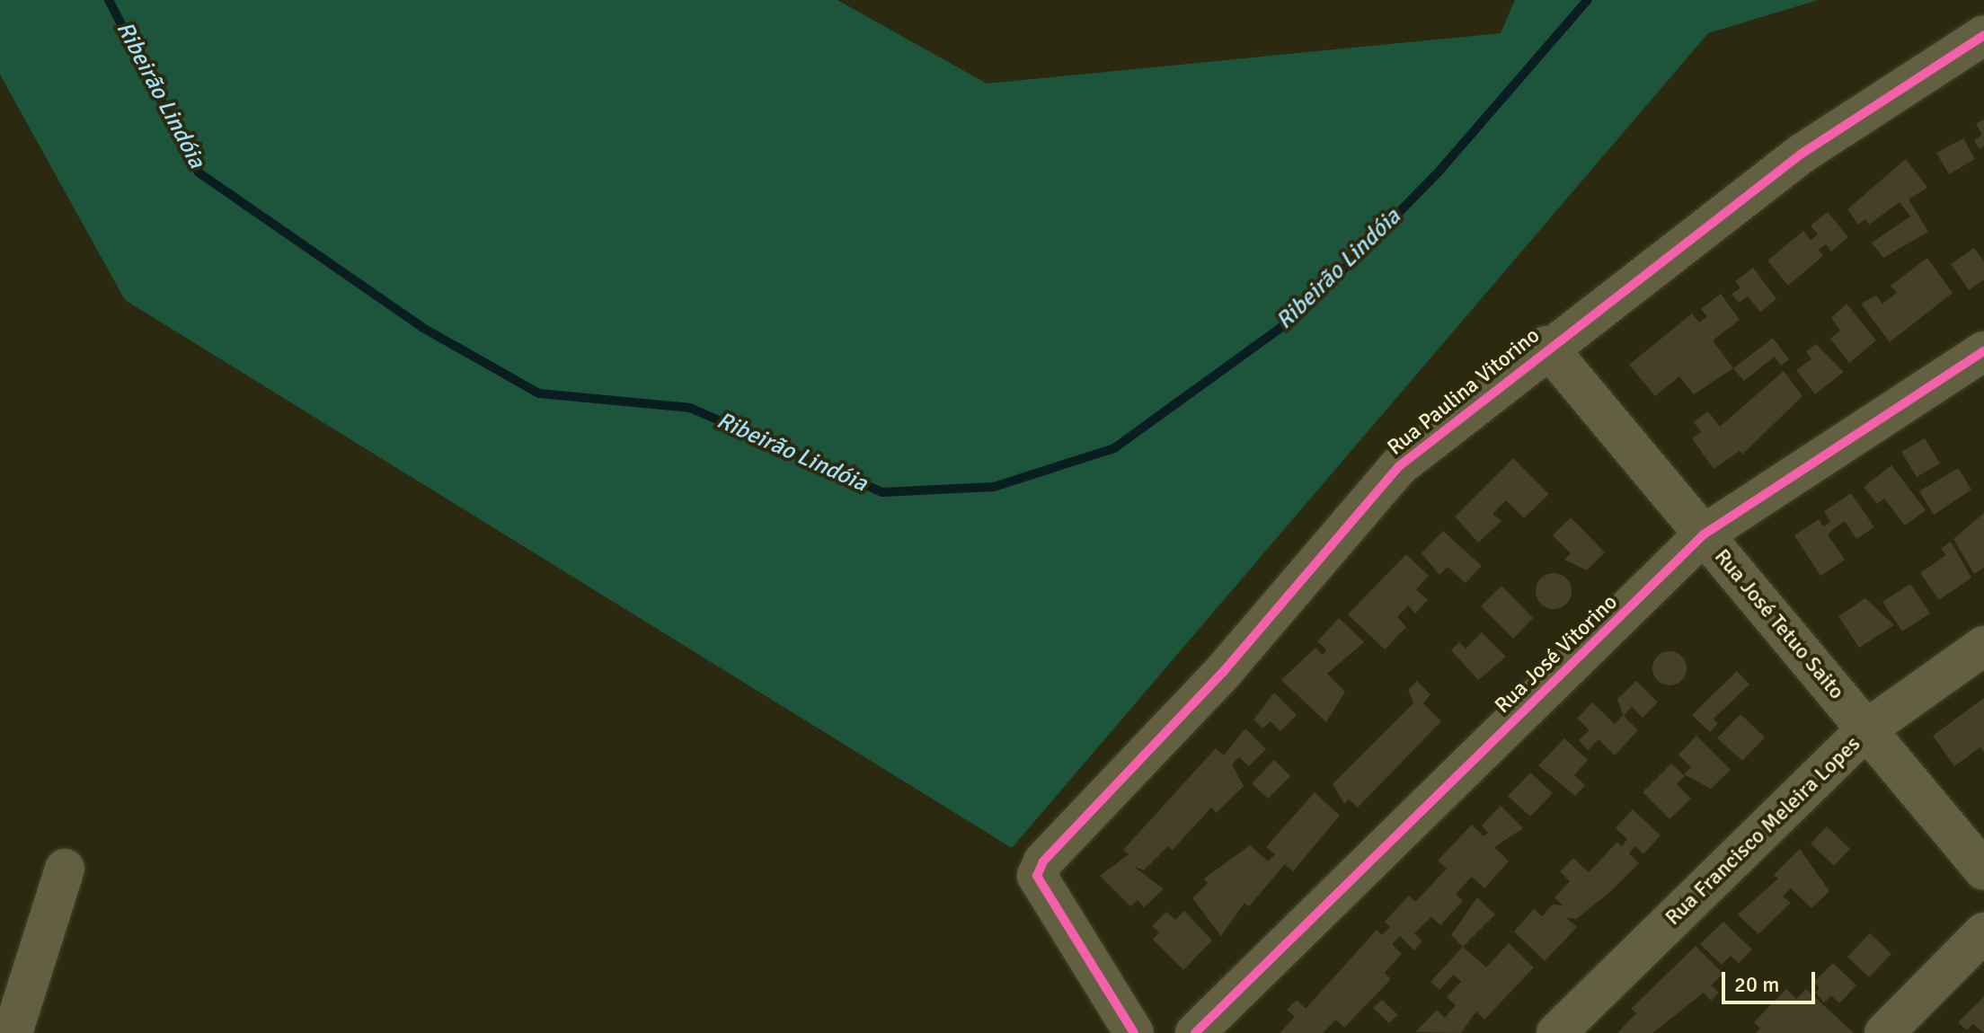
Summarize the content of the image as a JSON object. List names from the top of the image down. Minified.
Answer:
{"streets":{"street":["Rua Paulina Vitorino","Rua José Tetuo Saito","Rua José Vitorino","Rua Francisco Meleira Lopes"]},"crossings":[["Rua Paulina Vitorino","Rua José Tetuo Saito"],["Rua José Tetuo Saito","Rua José Vitorino"],["Rua José Tetuo Saito","Rua Francisco Meleira Lopes"]],"water":["Ribeirão Lindóia"],"scale_bar":"20 m"}
